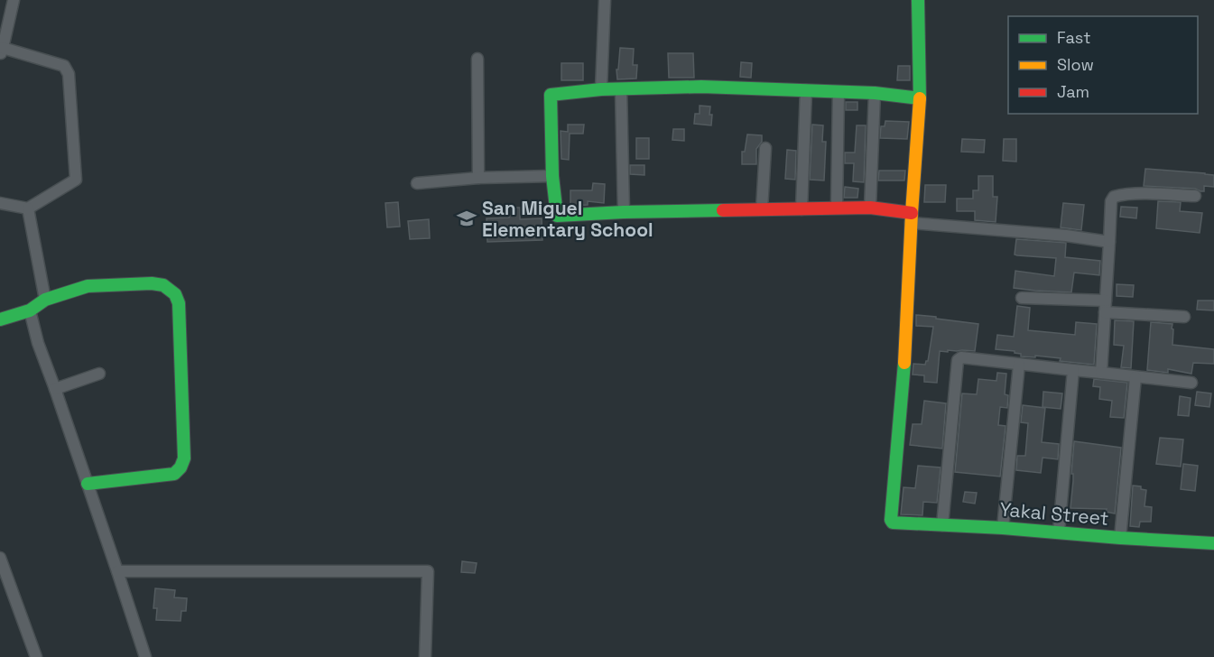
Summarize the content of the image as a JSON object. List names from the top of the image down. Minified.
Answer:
{"streets":{"street":["Yakal Street"]},"places":{"school or university":["San Miguel Elementary School"]},"legend":["Fast","Slow","Jam"]}
